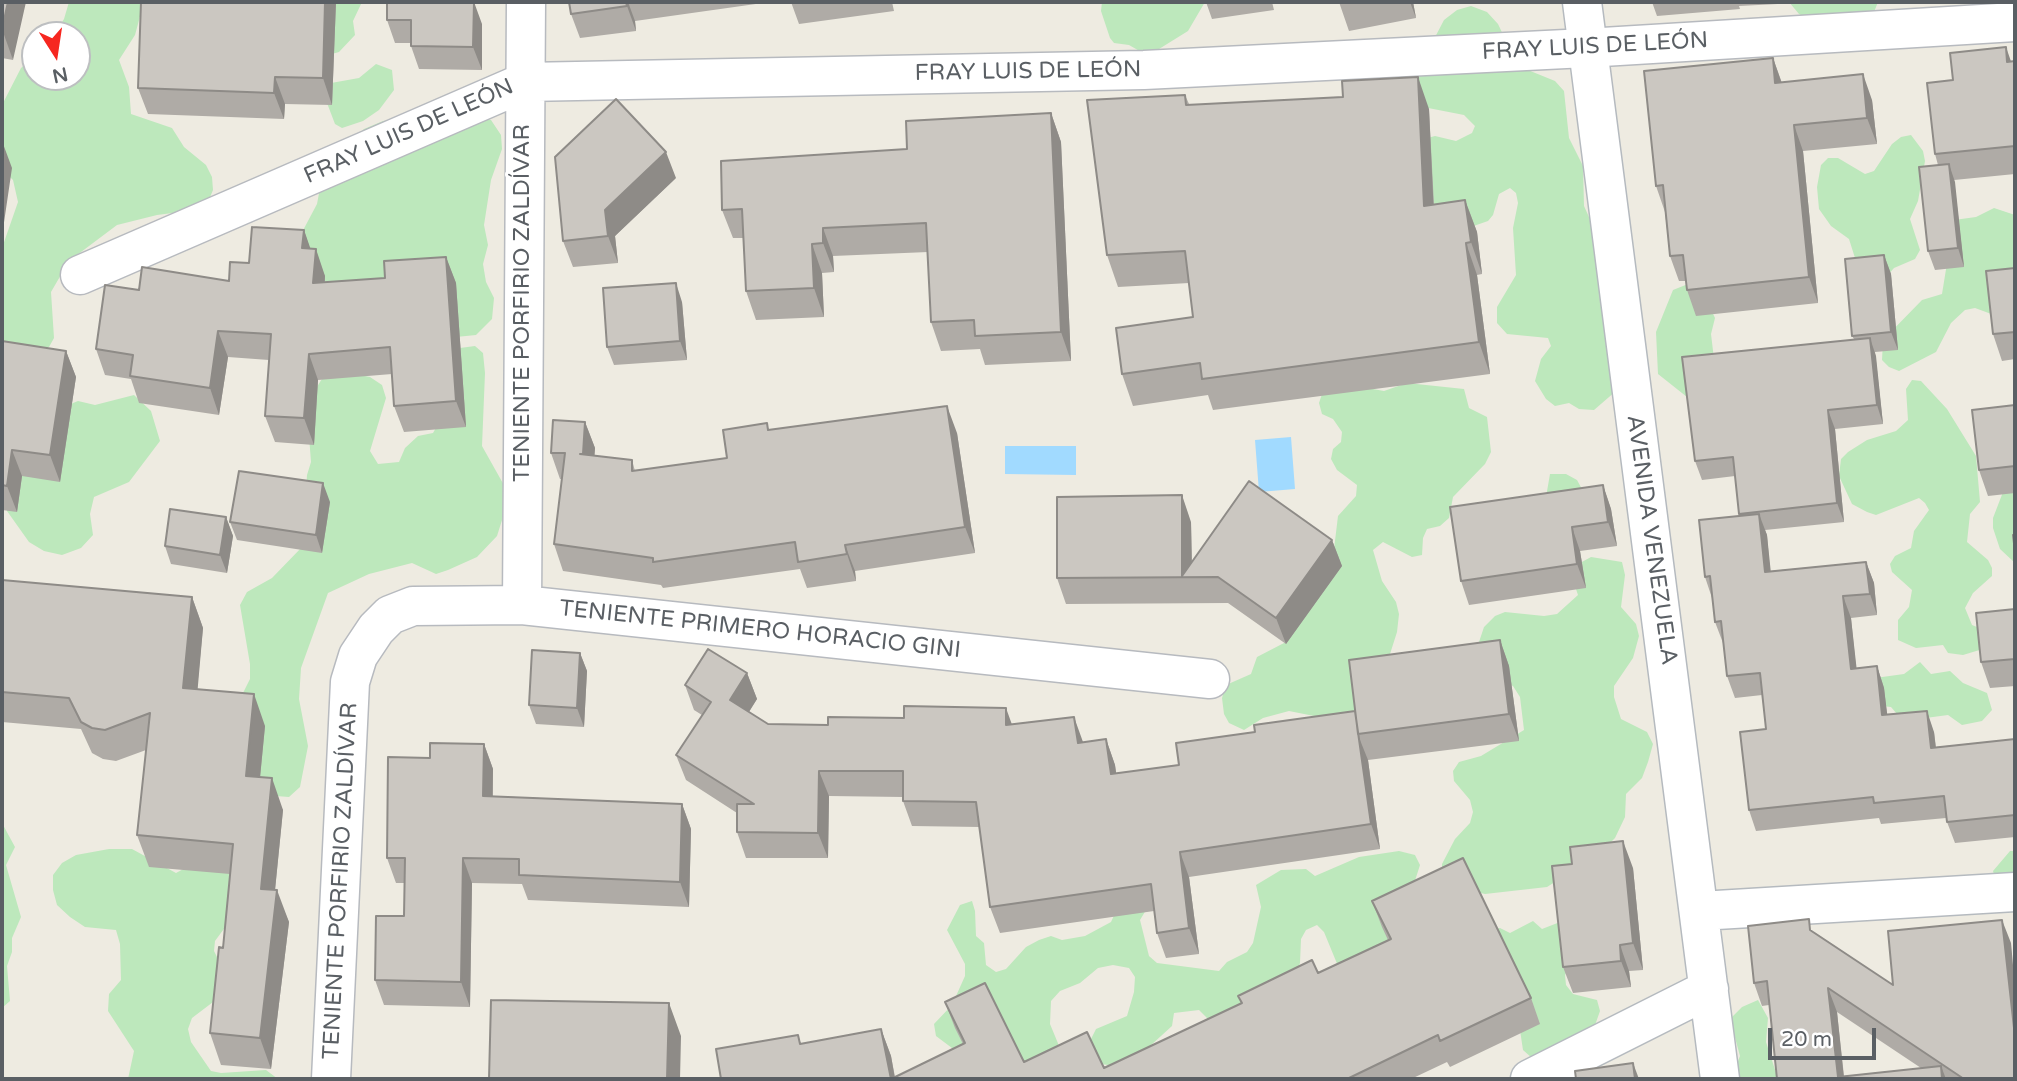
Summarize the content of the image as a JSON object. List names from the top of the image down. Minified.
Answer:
{"streets":{"street":["FRAY LUIS DE LEÓN","TENIENTE PORFIRIO ZALDÍVAR","AVENIDA VENEZUELA","TENIENTE PRIMERO HORACIO GINI"]},"crossings":[["FRAY LUIS DE LEÓN","TENIENTE PORFIRIO ZALDÍVAR"],["FRAY LUIS DE LEÓN","AVENIDA VENEZUELA"],["TENIENTE PORFIRIO ZALDÍVAR","TENIENTE PRIMERO HORACIO GINI"]],"scale_bar":"20 m","north":"bottom"}
